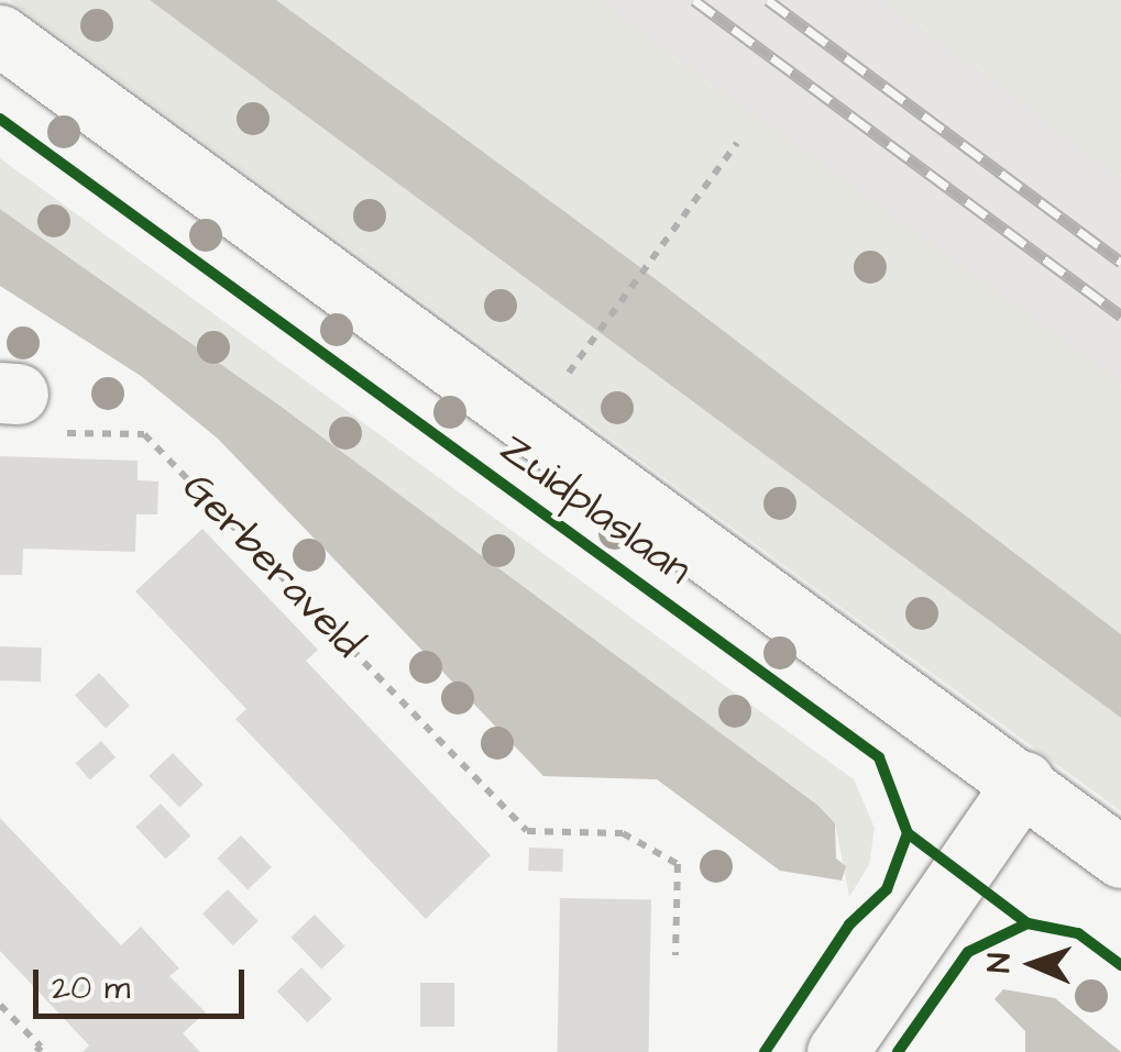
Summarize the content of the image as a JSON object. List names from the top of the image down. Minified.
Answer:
{"streets":{"street":["Zuidplaslaan"],"path":["Gerberaveld"]},"scale_bar":"20 m","north":"left"}
